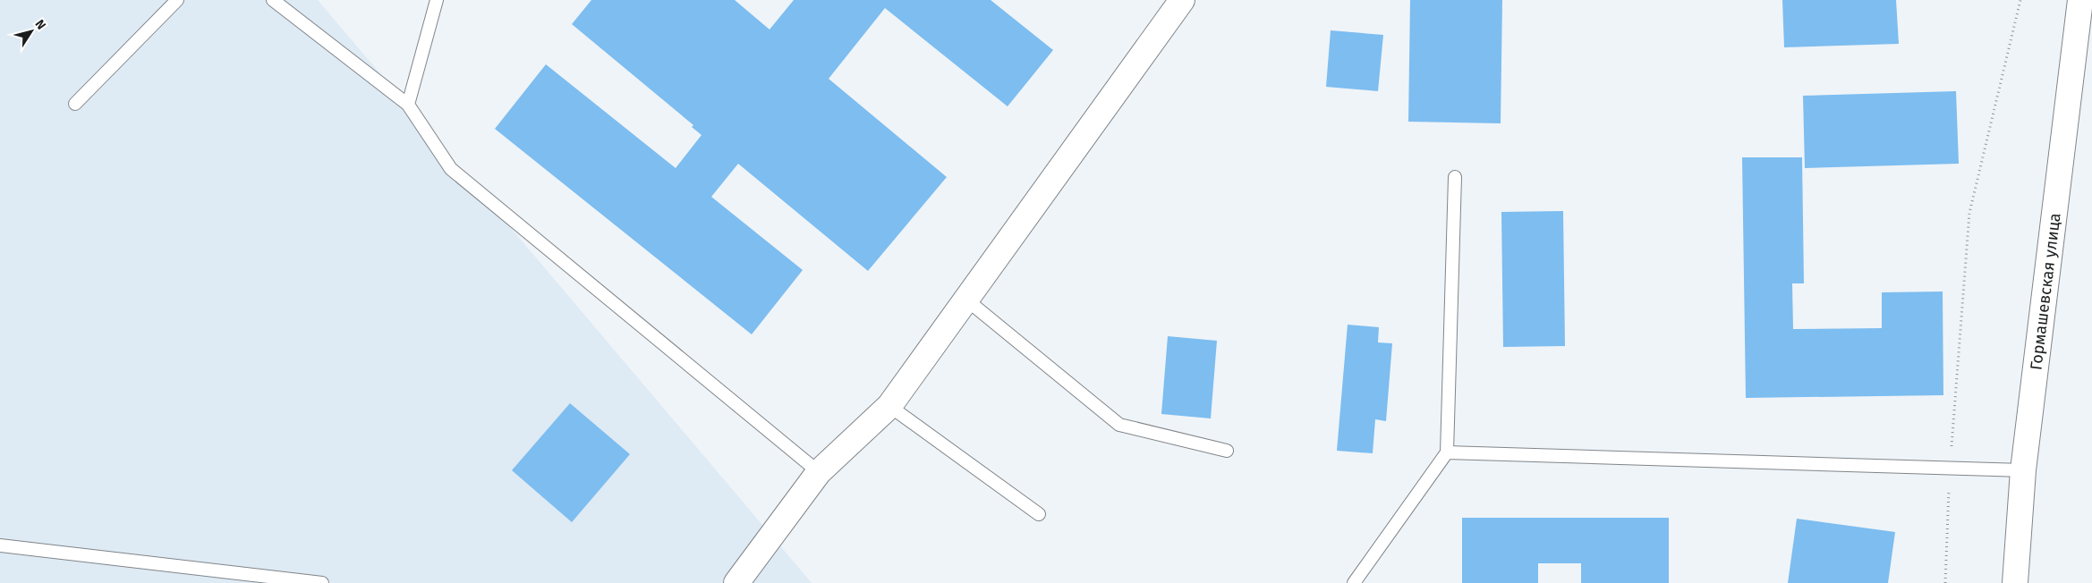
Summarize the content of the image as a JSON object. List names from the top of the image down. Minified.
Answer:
{"streets":{"street":["Гормашевская улица"]},"north":"top right"}
